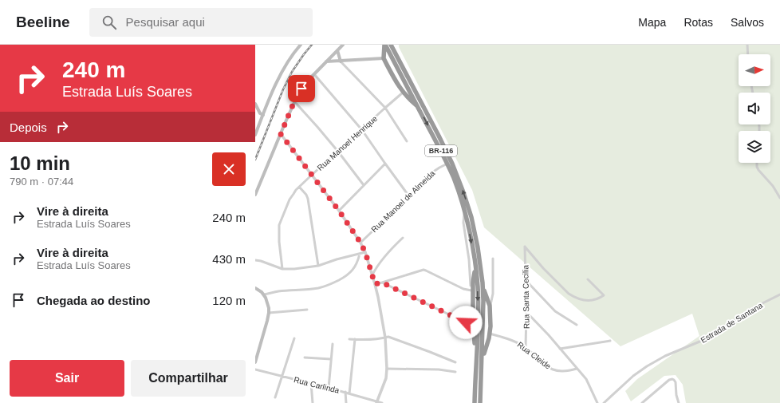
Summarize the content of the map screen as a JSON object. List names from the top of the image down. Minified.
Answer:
{"streets":{"highway":["BR-116"],"street":["Rua Manoel Henrique","Rua Manoel de Almeida","Rua Santa Cecilia","Estrada de Santana","Rua Cleide","Rua Carlinda"]},"crossings":[["BR-116","Rua Manoel de Almeida"],["Rua Santa Cecilia","Rua Cleide"]],"north":"right","page":{"header":"Beeline","search":"Pesquisar aqui","nav":["Mapa","Rotas","Salvos"],"turn":["240 m","Estrada Luís Soares"],"then":"Depois","heading":["10 min","790 m · 07:44"],"list":[{"name":"Vire à direita","note":"Estrada Luís Soares","value":"240 m"},{"name":"Vire à direita","note":"Estrada Luís Soares","value":"430 m"},{"name":"Chegada ao destino","value":"120 m"}],"buttons":["Sair","Compartilhar"]}}
